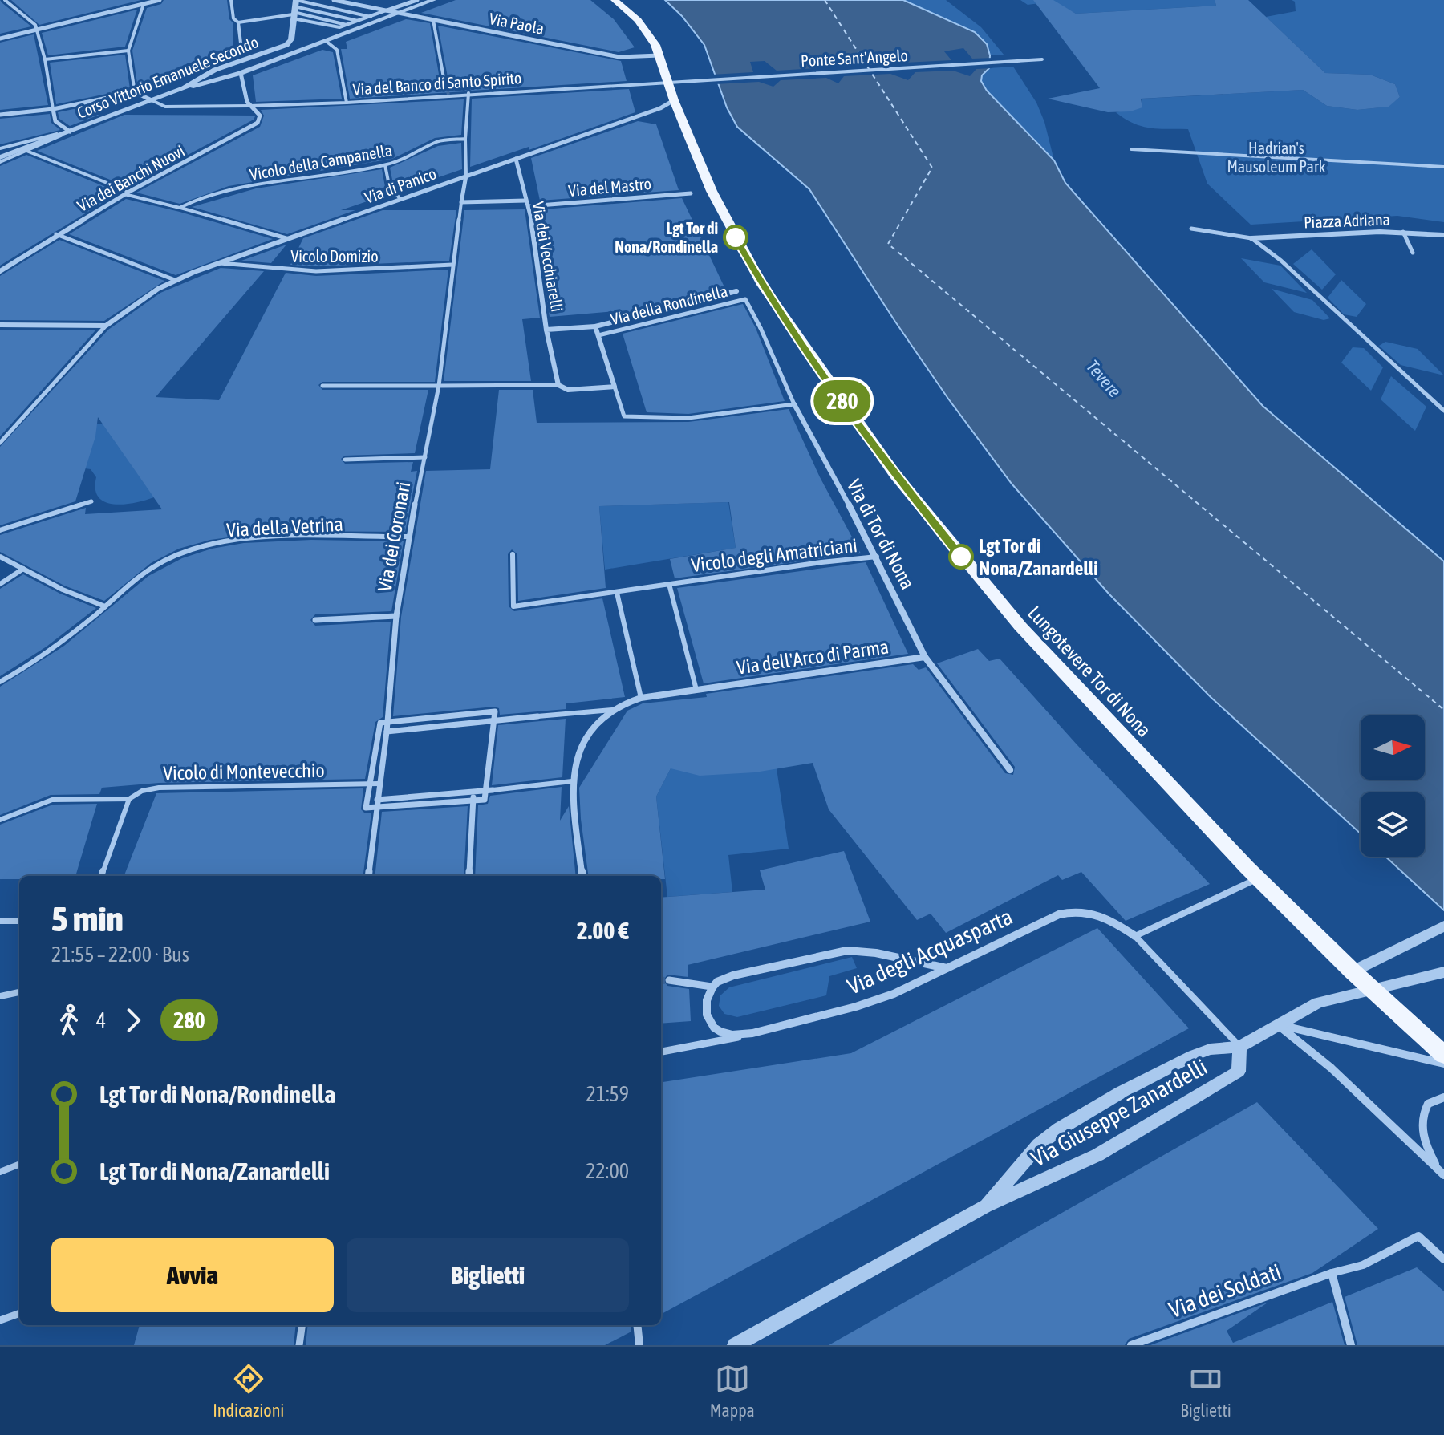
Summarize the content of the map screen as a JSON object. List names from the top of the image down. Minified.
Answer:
{"streets":{"main road":["Lungotevere Tor di Nona"],"street":["Via Paola","Ponte Sant'Angelo","Corso Vittorio Emanuele Secondo","Via del Banco di Santo Spirito","Via dei Banchi Nuovi","Via di Panico","Via del Mastro","Piazza Adriana","Vicolo Domizio","Via dei Vecchiarelli","Via della Rondinella","Via di Tor di Nona","Via dei Coronari","Via dell'Arco di Parma","Via degli Acquasparta","Via Giuseppe Zanardelli","Via dei Soldati"],"lane":["Vicolo della Campanella","Via della Vetrina","Vicolo degli Amatriciani","Vicolo di Montevecchio"]},"crossings":[["Via Paola","Corso Vittorio Emanuele Secondo"],["Via Paola","Lungotevere Tor di Nona"],["Ponte Sant'Angelo","Via del Banco di Santo Spirito"],["Ponte Sant'Angelo","Lungotevere Tor di Nona"],["Via del Banco di Santo Spirito","Via dei Banchi Nuovi"],["Via del Banco di Santo Spirito","Lungotevere Tor di Nona"],["Via di Panico","Vicolo Domizio"],["Via di Panico","Via dei Vecchiarelli"],["Via di Panico","Lungotevere Tor di Nona"],["Via del Mastro","Via dei Vecchiarelli"],["Vicolo Domizio","Via dei Coronari"],["Via dei Vecchiarelli","Via della Rondinella"],["Via della Rondinella","Via di Tor di Nona"],["Via della Vetrina","Via dei Coronari"],["Via di Tor di Nona","Vicolo degli Amatriciani"],["Via di Tor di Nona","Via dell'Arco di Parma"],["Via dei Coronari","Vicolo di Montevecchio"]],"water":["Tevere"],"parks":["Hadrian's Mausoleum Park"],"places":["Lgt Tor di Nona/Rondinella","Lgt Tor di Nona/Zanardelli"],"lines":["bus line 280"],"north":"right","page":{"on_map":"280","heading":["5 min","21:55 – 22:00 · Bus","2.00 €"],"legs":["4","280"],"list":[{"name":"Lgt Tor di Nona/Rondinella","value":"21:59"},{"name":"Lgt Tor di Nona/Zanardelli","value":"22:00"}],"buttons":["Avvia","Biglietti"],"tabs":["Indicazioni","Mappa","Biglietti"]}}
